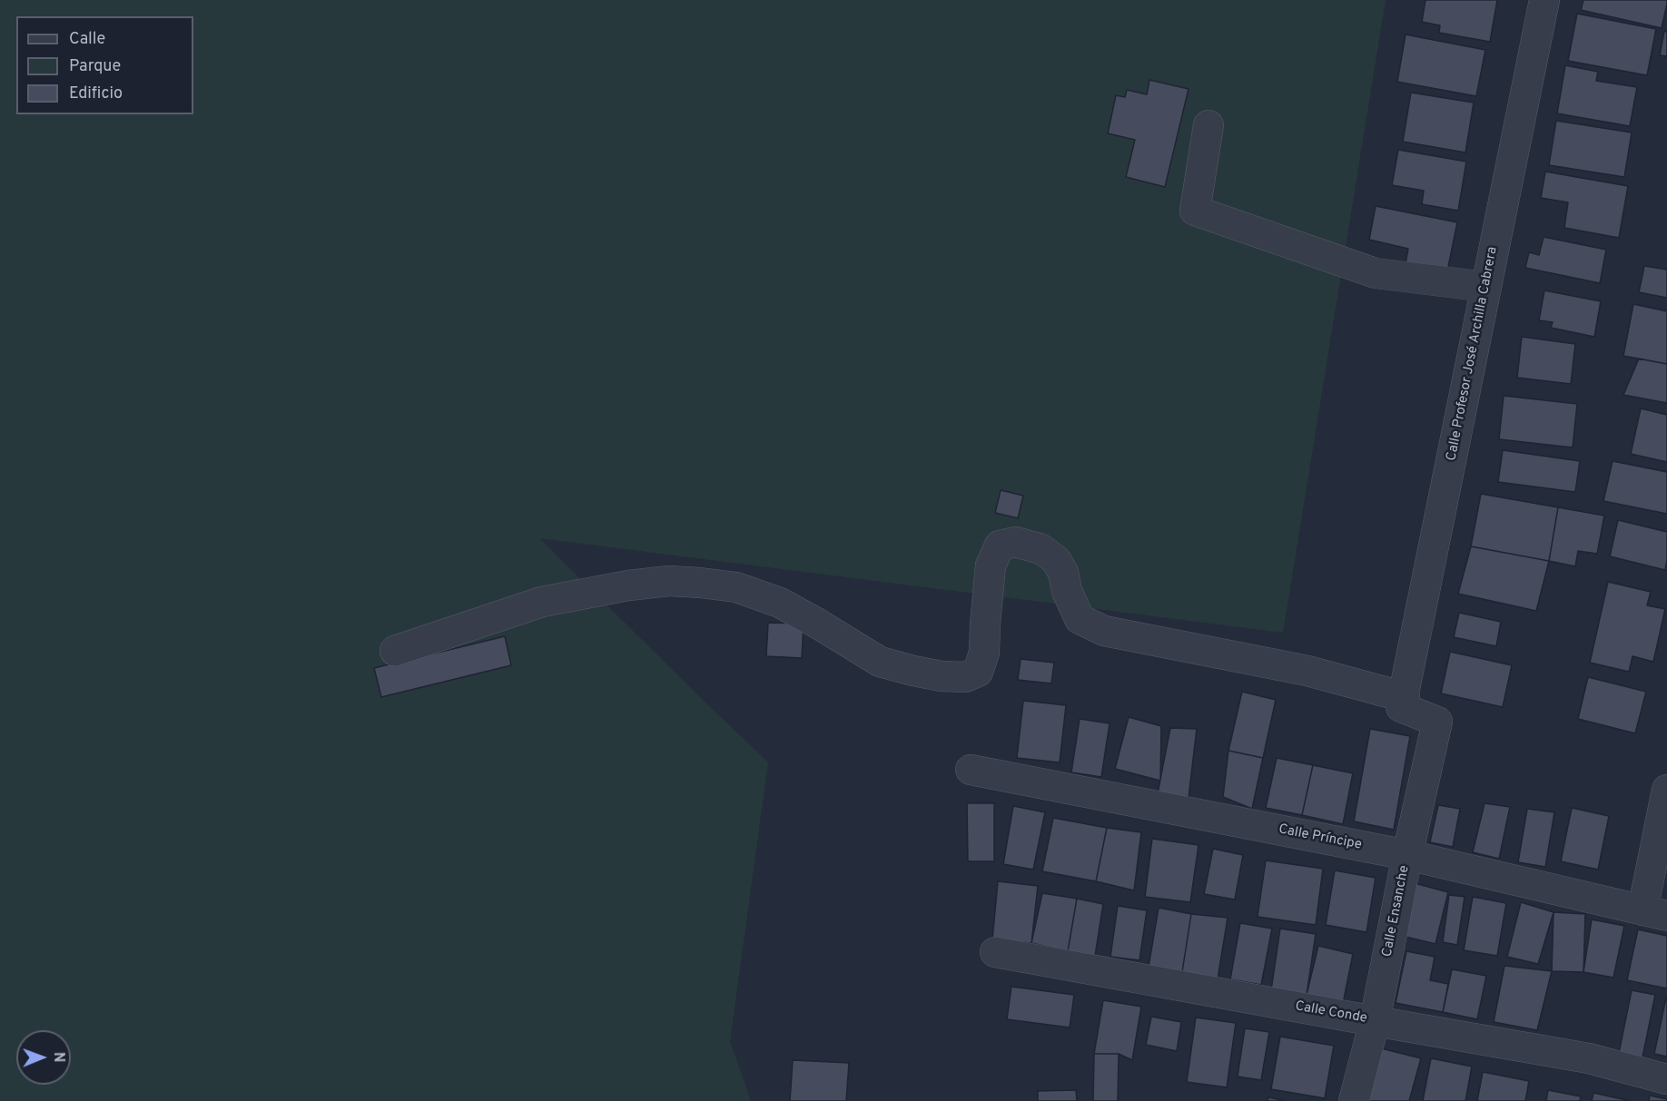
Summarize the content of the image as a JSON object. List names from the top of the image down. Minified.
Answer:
{"streets":{"street":["Calle Profesor José Archilla Cabrera","Calle Príncipe","Calle Ensanche","Calle Conde"]},"crossings":[["Calle Profesor José Archilla Cabrera","Calle Ensanche"],["Calle Príncipe","Calle Ensanche"],["Calle Ensanche","Calle Conde"]],"legend":["Calle","Parque","Edificio"],"north":"right"}
